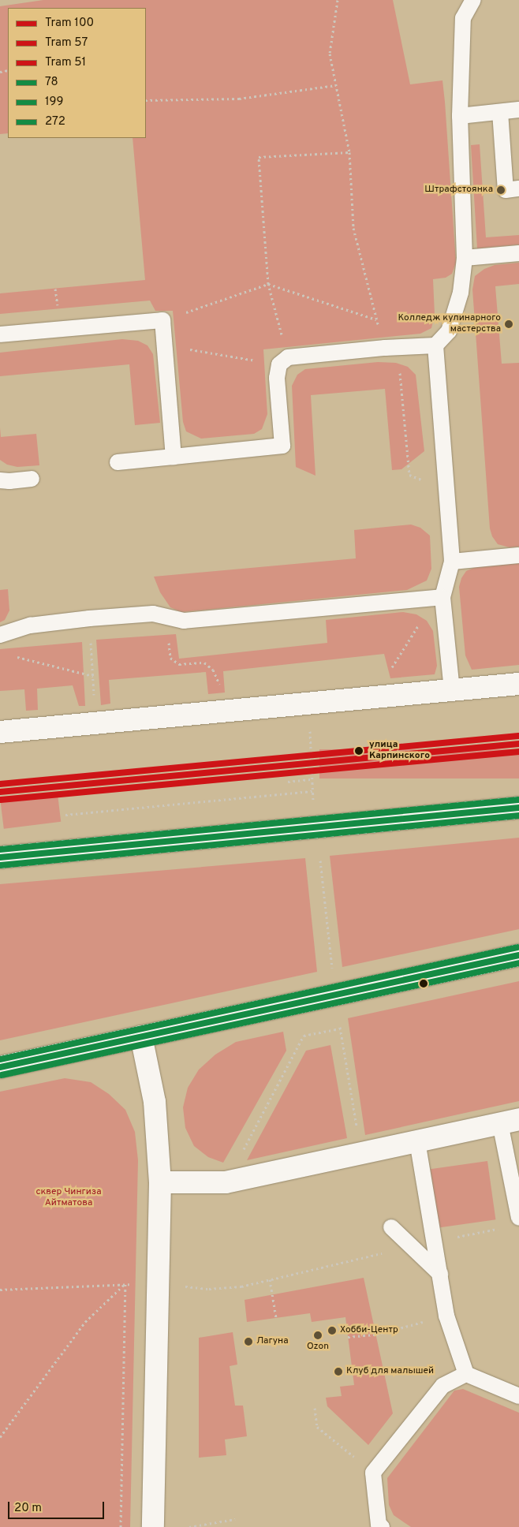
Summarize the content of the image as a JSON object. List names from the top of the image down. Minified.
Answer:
{"parks":["сквер Чингиза Айтматова"],"places":["Штрафстоянка","Колледж кулинарного мастерства","улица Карпинского","Хобби-Центр","Ozon","Лагуна","Клуб для малышей"],"lines":["tram line 51","tram line 100","tram line 57","transit line 272","transit line 78","transit line 199"],"legend":["Tram 100","Tram 57","Tram 51","78","199","272"],"scale_bar":"20 m"}
